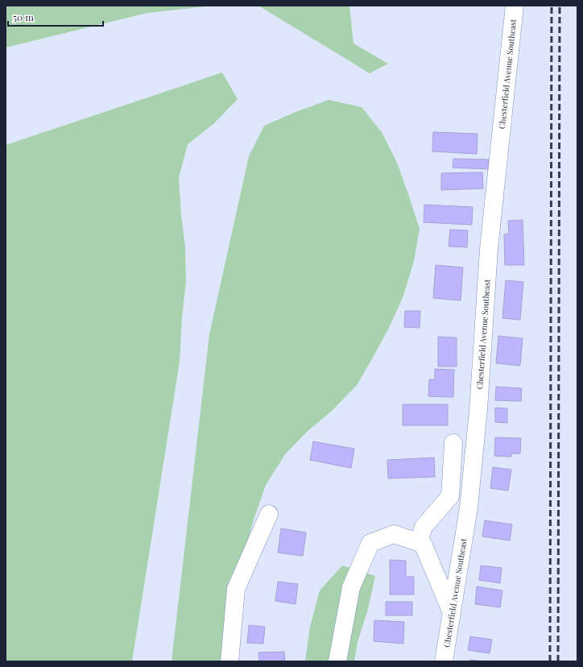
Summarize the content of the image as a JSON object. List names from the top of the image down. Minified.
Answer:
{"streets":{"street":["Chesterfield Avenue Southeast"]},"scale_bar":"50 m"}
